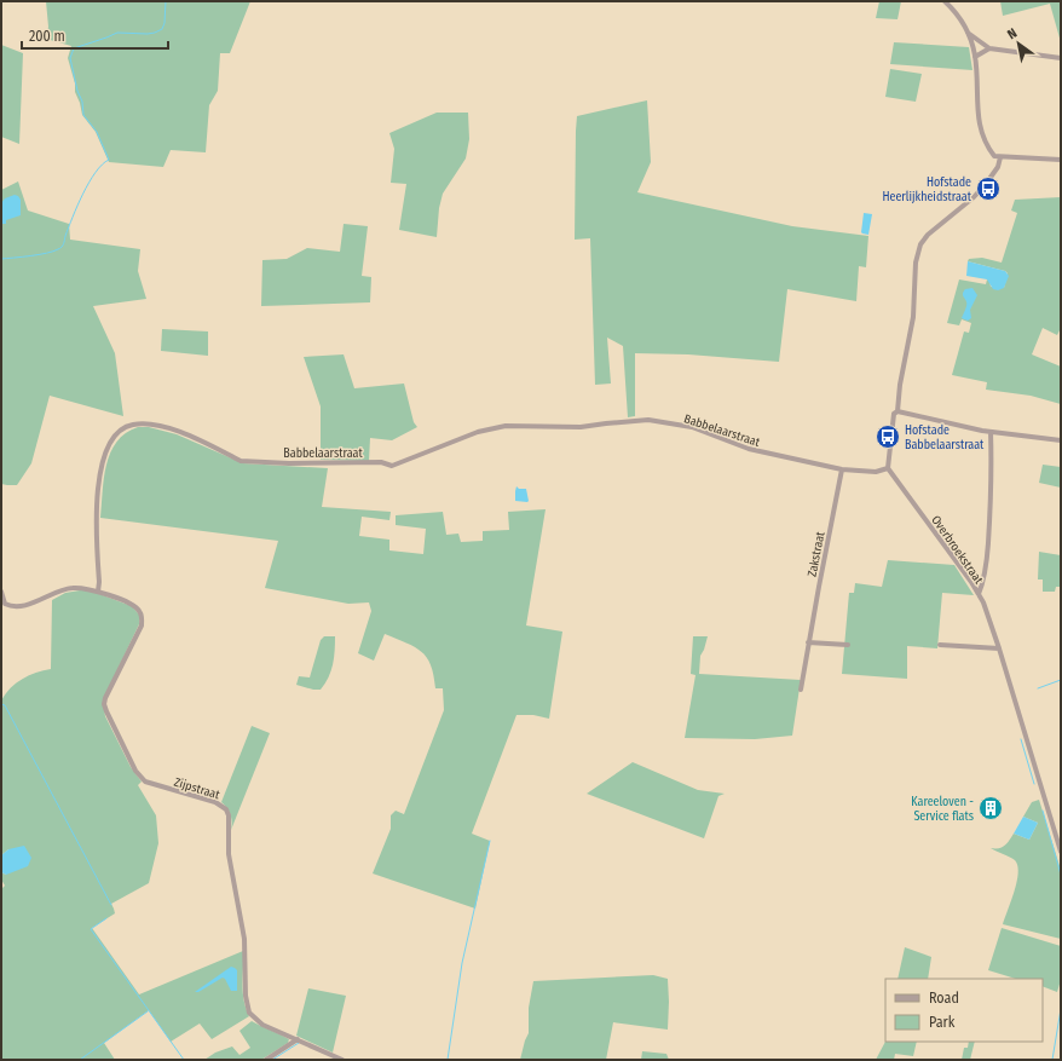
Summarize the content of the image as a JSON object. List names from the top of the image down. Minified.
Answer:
{"streets":{"street":["Babbelaarstraat","Overbroekstraat","Zakstraat","Zijpstraat"]},"crossings":[["Babbelaarstraat","Overbroekstraat"],["Babbelaarstraat","Zakstraat"],["Babbelaarstraat","Zijpstraat"]],"places":{"bus stop":["Hofstade Heerlijkheidstraat","Hofstade Babbelaarstraat"],"building":["Kareeloven - Service flats"]},"legend":["Road","Park"],"scale_bar":"200 m","north":"top left"}
